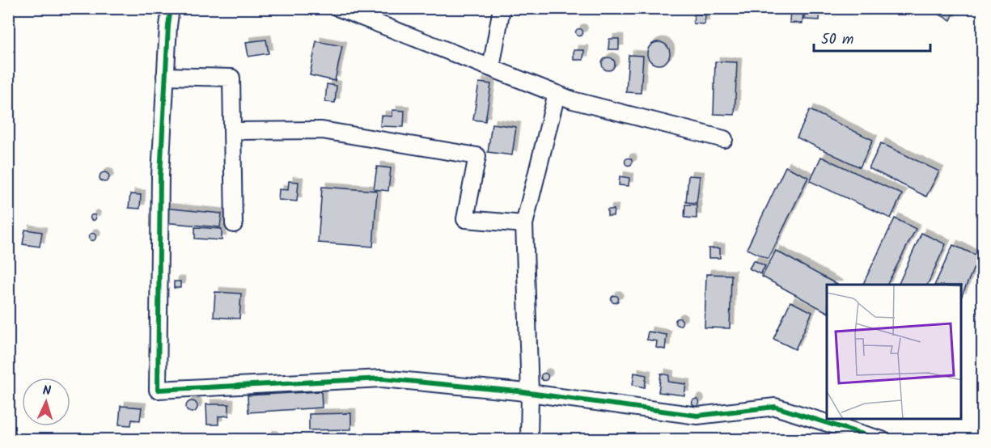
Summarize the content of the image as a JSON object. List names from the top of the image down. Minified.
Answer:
{"scale_bar":"50 m","north":"top"}
